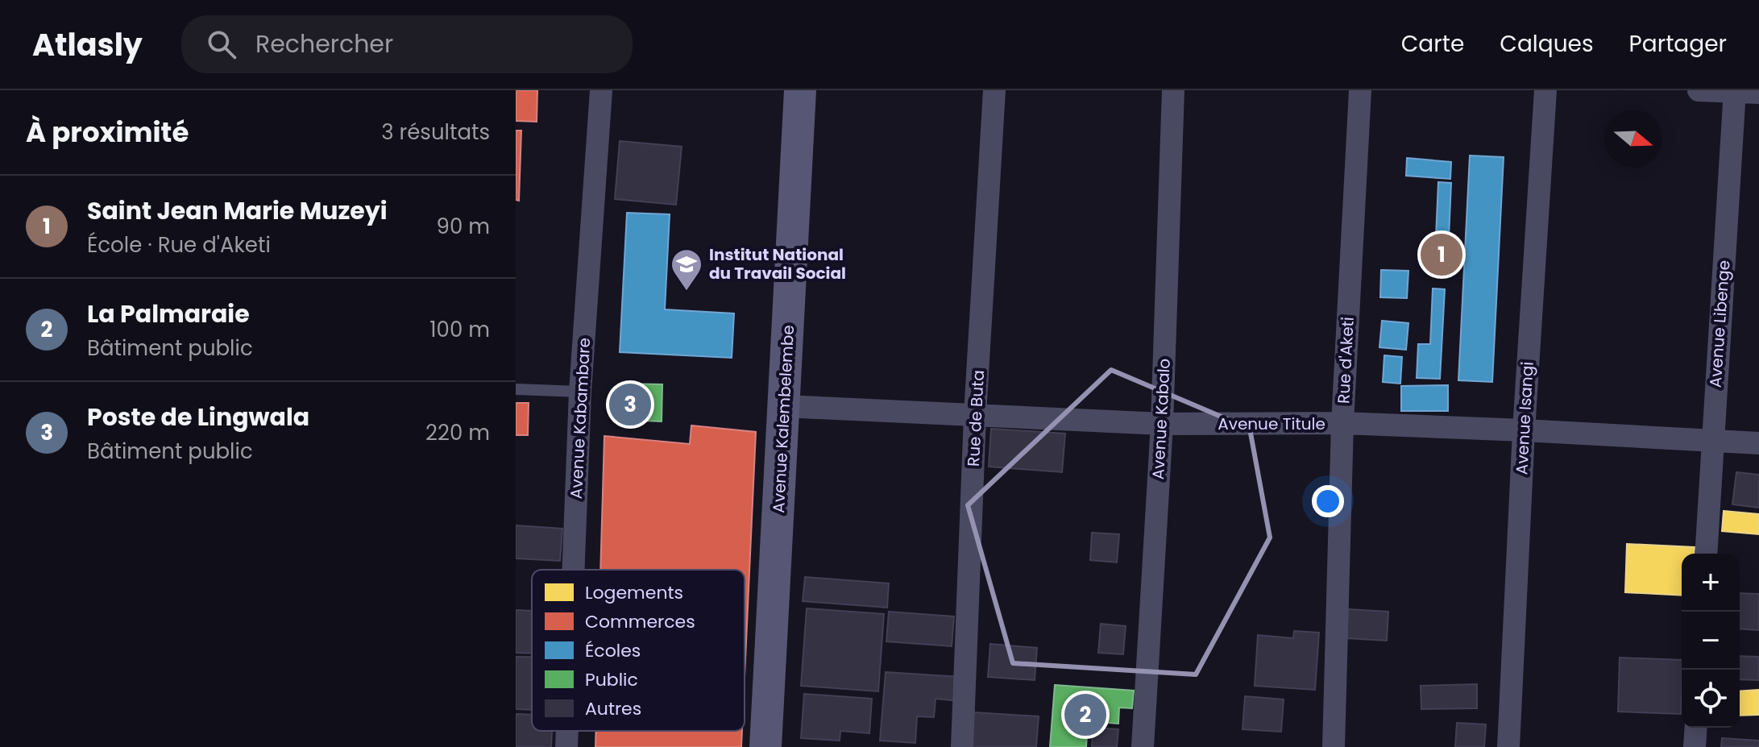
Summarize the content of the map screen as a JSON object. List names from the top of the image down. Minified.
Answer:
{"streets":{"street":["Avenue Libenge","Rue d'Aketi","Avenue Kabambare","Rue de Buta","Avenue Isangi","Avenue Kalembelembe","Avenue Kabalo","Avenue Titule"]},"crossings":[["Avenue Libenge","Avenue Titule"],["Rue d'Aketi","Avenue Titule"],["Rue de Buta","Avenue Titule"],["Avenue Isangi","Avenue Titule"],["Avenue Kalembelembe","Avenue Titule"],["Avenue Kabalo","Avenue Titule"]],"places":{"school or university":["Institut National du Travail Social"]},"legend":["Logements","Commerces","Écoles","Public","Autres"],"north":"right","page":{"header":"Atlasly","search":"Rechercher","nav":["Carte","Calques","Partager"],"heading":["À proximité","3 résultats"],"list":[{"mark":"1","name":"Saint Jean Marie Muzeyi","note":"École · Rue d'Aketi","value":"90 m"},{"mark":"2","name":"La Palmaraie","note":"Bâtiment public","value":"100 m"},{"mark":"3","name":"Poste de Lingwala","note":"Bâtiment public","value":"220 m"}],"pins":["1","3","2"],"map_buttons":["+","−"]}}
